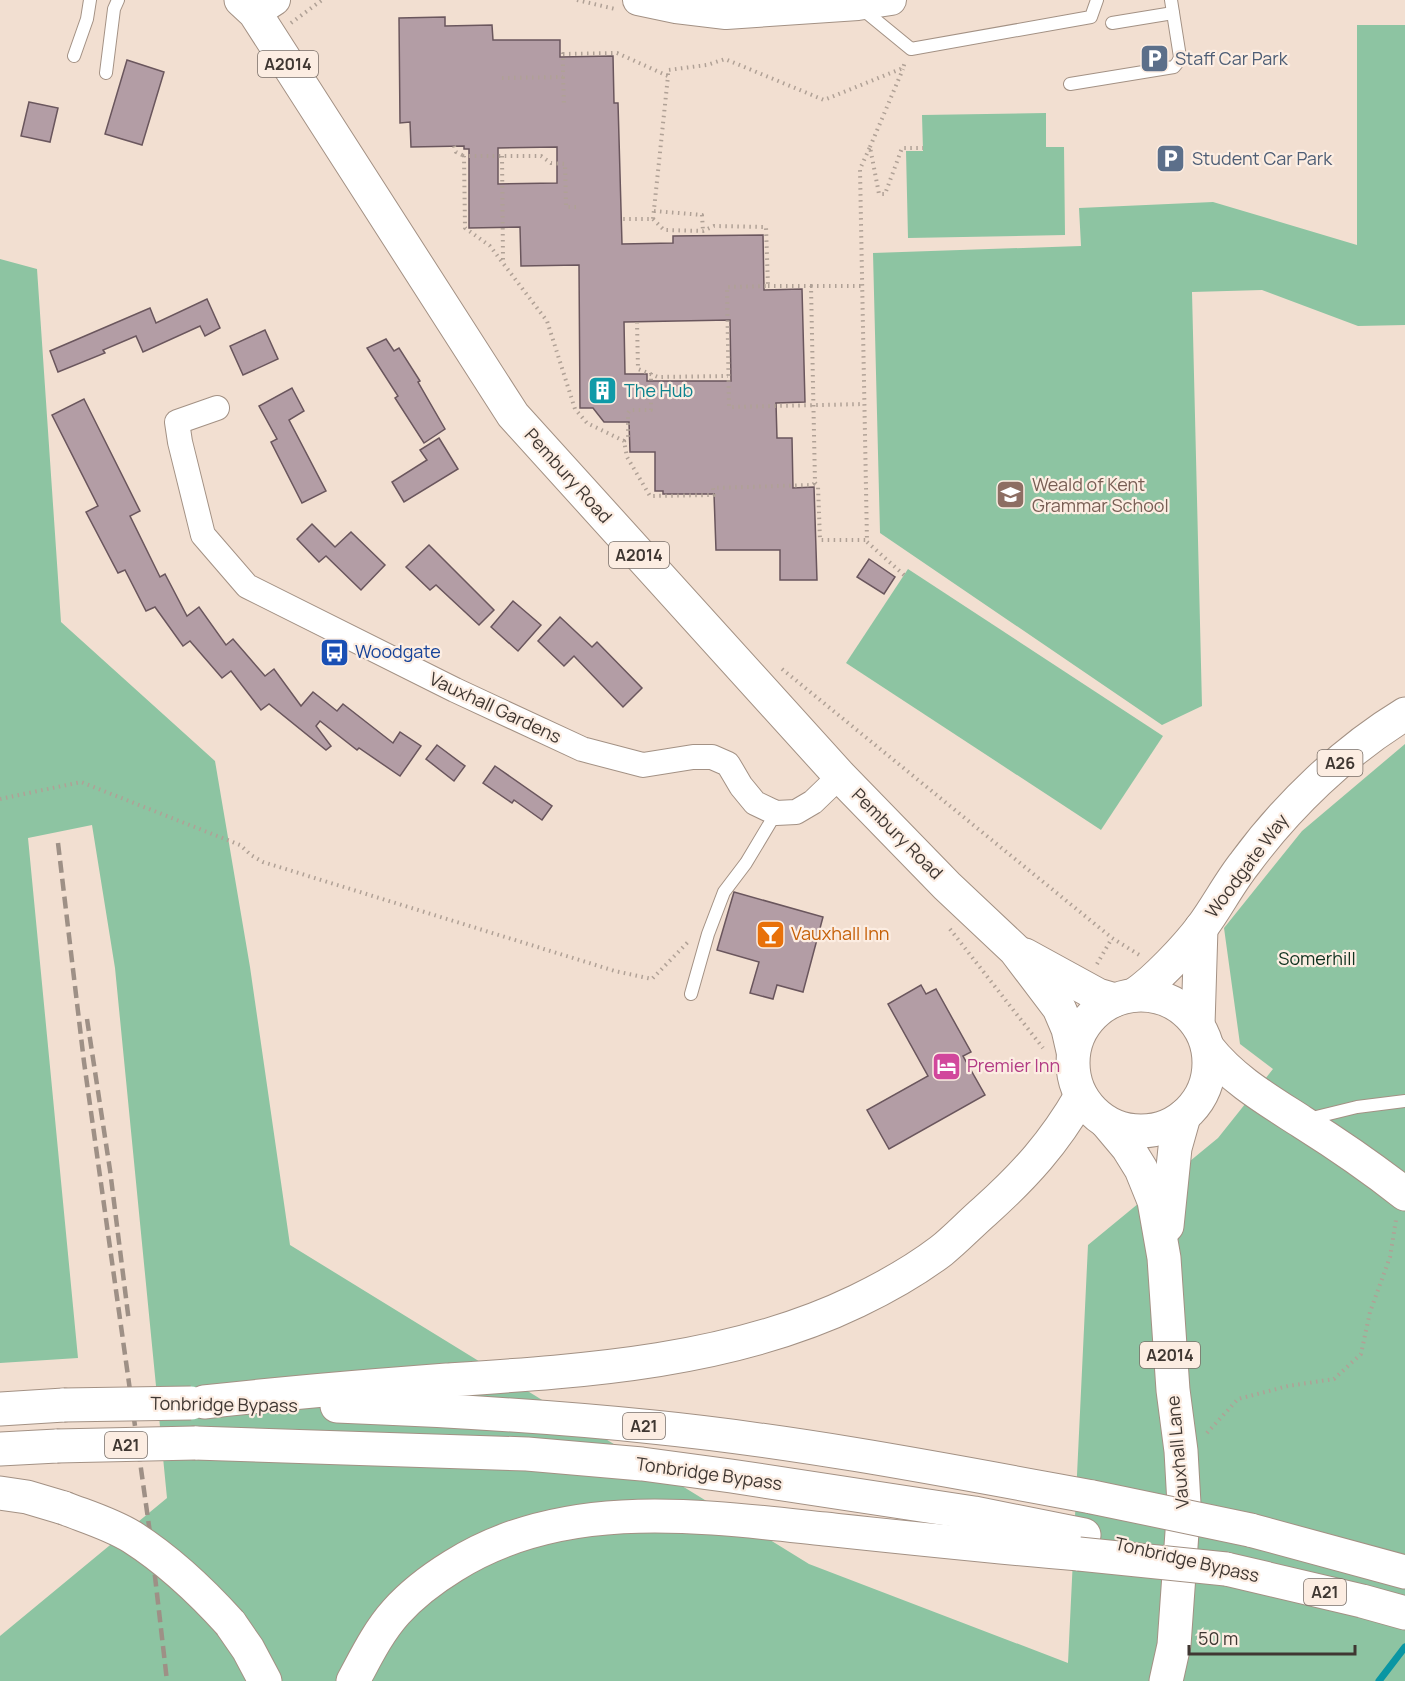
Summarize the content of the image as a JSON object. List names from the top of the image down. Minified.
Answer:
{"streets":{"main road":["A2014","Pembury Road","A26","Woodgate Way","Tonbridge Bypass","A21","Vauxhall Lane"],"street":["Vauxhall Gardens"]},"crossings":[["Pembury Road","Woodgate Way"],["Pembury Road","Vauxhall Lane"],["Woodgate Way","Vauxhall Lane"]],"parks":["Somerhill"],"places":{"parking":["Staff Car Park","Student Car Park"],"building":["The Hub"],"school or university":["Weald of Kent Grammar School"],"bus stop":["Woodgate"],"bar":["Vauxhall Inn"],"hotel":["Premier Inn"]},"scale_bar":"50 m"}
